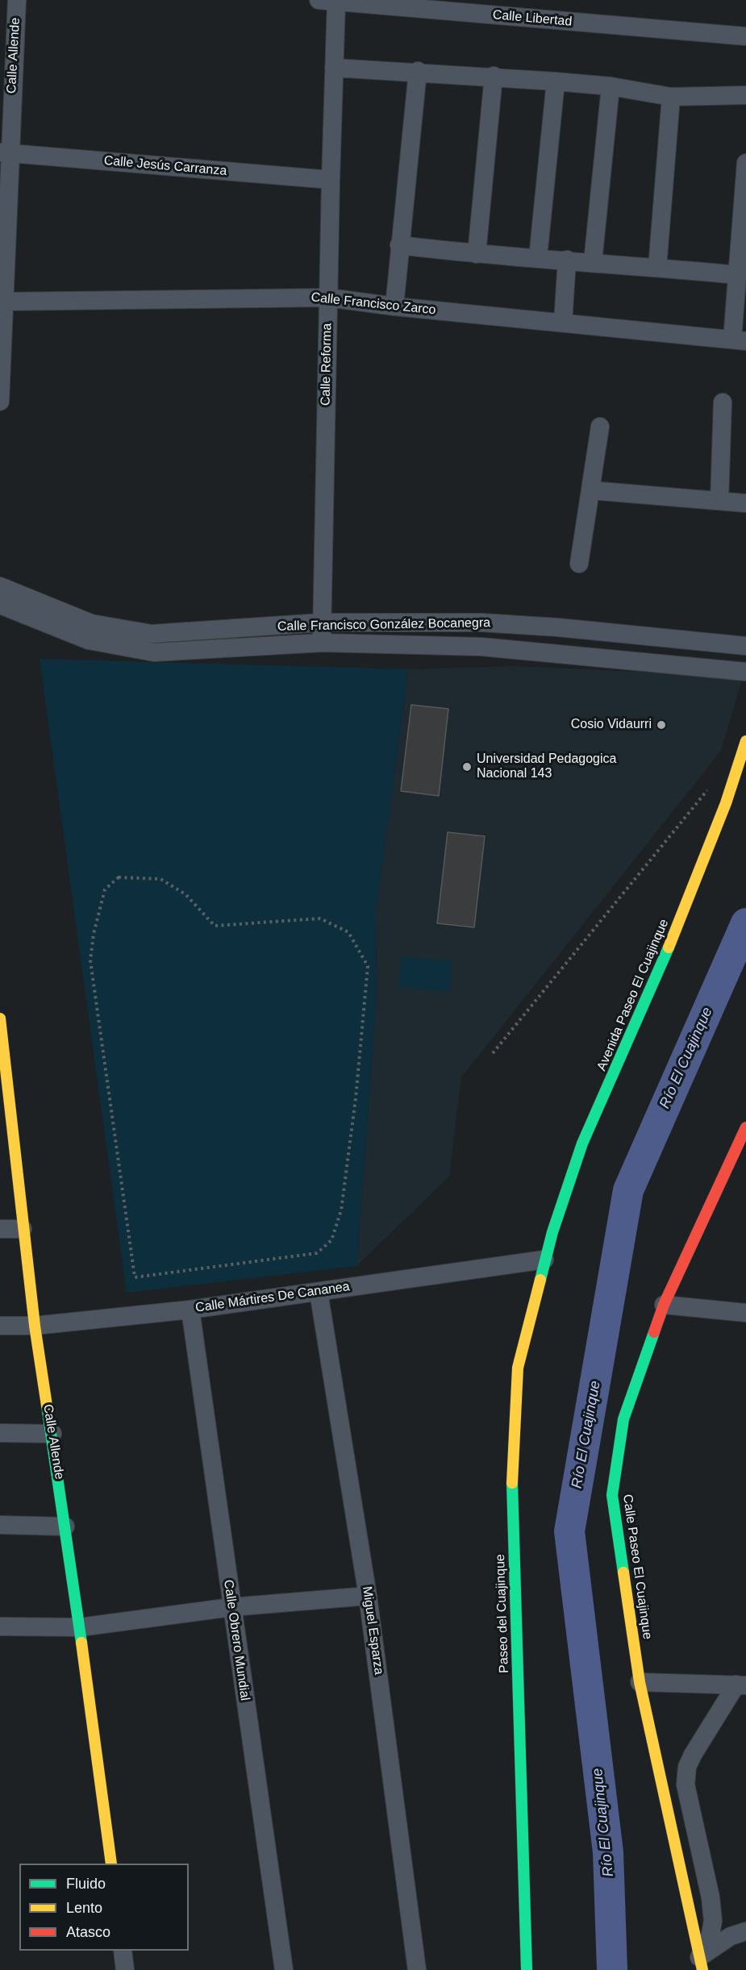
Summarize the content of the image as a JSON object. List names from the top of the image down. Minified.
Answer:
{"streets":{"street":["Calle Libertad","Calle Allende","Calle Jesús Carranza","Calle Francisco Zarco","Calle Reforma","Calle Francisco González Bocanegra","Avenida Paseo El Cuajinque","Calle Mártires De Cananea","Calle Paseo El Cuajinque","Paseo del Cuajinque","Miguel Esparza","Calle Obrero Mundial"]},"crossings":[["Calle Libertad","Calle Reforma"],["Calle Allende","Calle Jesús Carranza"],["Calle Allende","Calle Francisco Zarco"],["Calle Allende","Calle Mártires De Cananea"],["Calle Jesús Carranza","Calle Reforma"],["Calle Francisco Zarco","Calle Reforma"],["Calle Reforma","Calle Francisco González Bocanegra"],["Avenida Paseo El Cuajinque","Calle Mártires De Cananea"],["Avenida Paseo El Cuajinque","Paseo del Cuajinque"],["Calle Mártires De Cananea","Paseo del Cuajinque"],["Calle Mártires De Cananea","Miguel Esparza"],["Calle Mártires De Cananea","Calle Obrero Mundial"]],"water":["Río El Cuajinque"],"places":["Cosio Vidaurri","Universidad Pedagogica Nacional 143"],"legend":["Fluido","Lento","Atasco"]}
